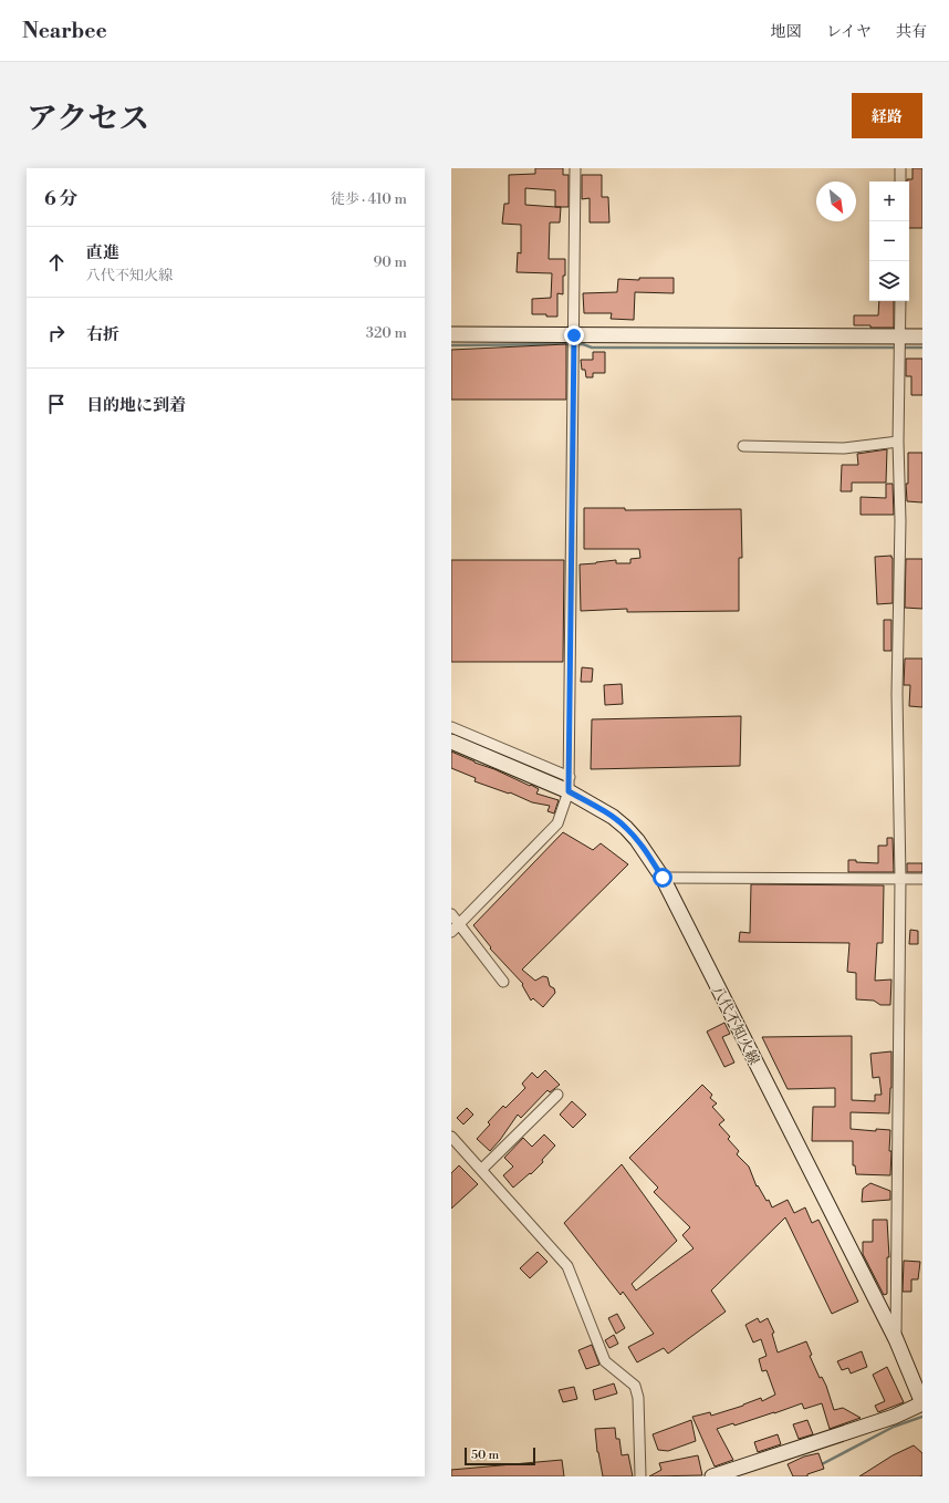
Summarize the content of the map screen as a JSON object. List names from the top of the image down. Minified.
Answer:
{"streets":{"main road":["八代不知火線"]},"scale_bar":"50 m","north":"bottom right","page":{"header":"Nearbee","nav":["地図","レイヤ","共有"],"title":"アクセス","buttons":"経路","heading":["6 分","徒歩 · 410 m"],"map_buttons":["+","−"],"list":[["直進","八代不知火線","90 m"],["右折","320 m"],"目的地に到着"],"scale":"50 m"}}
